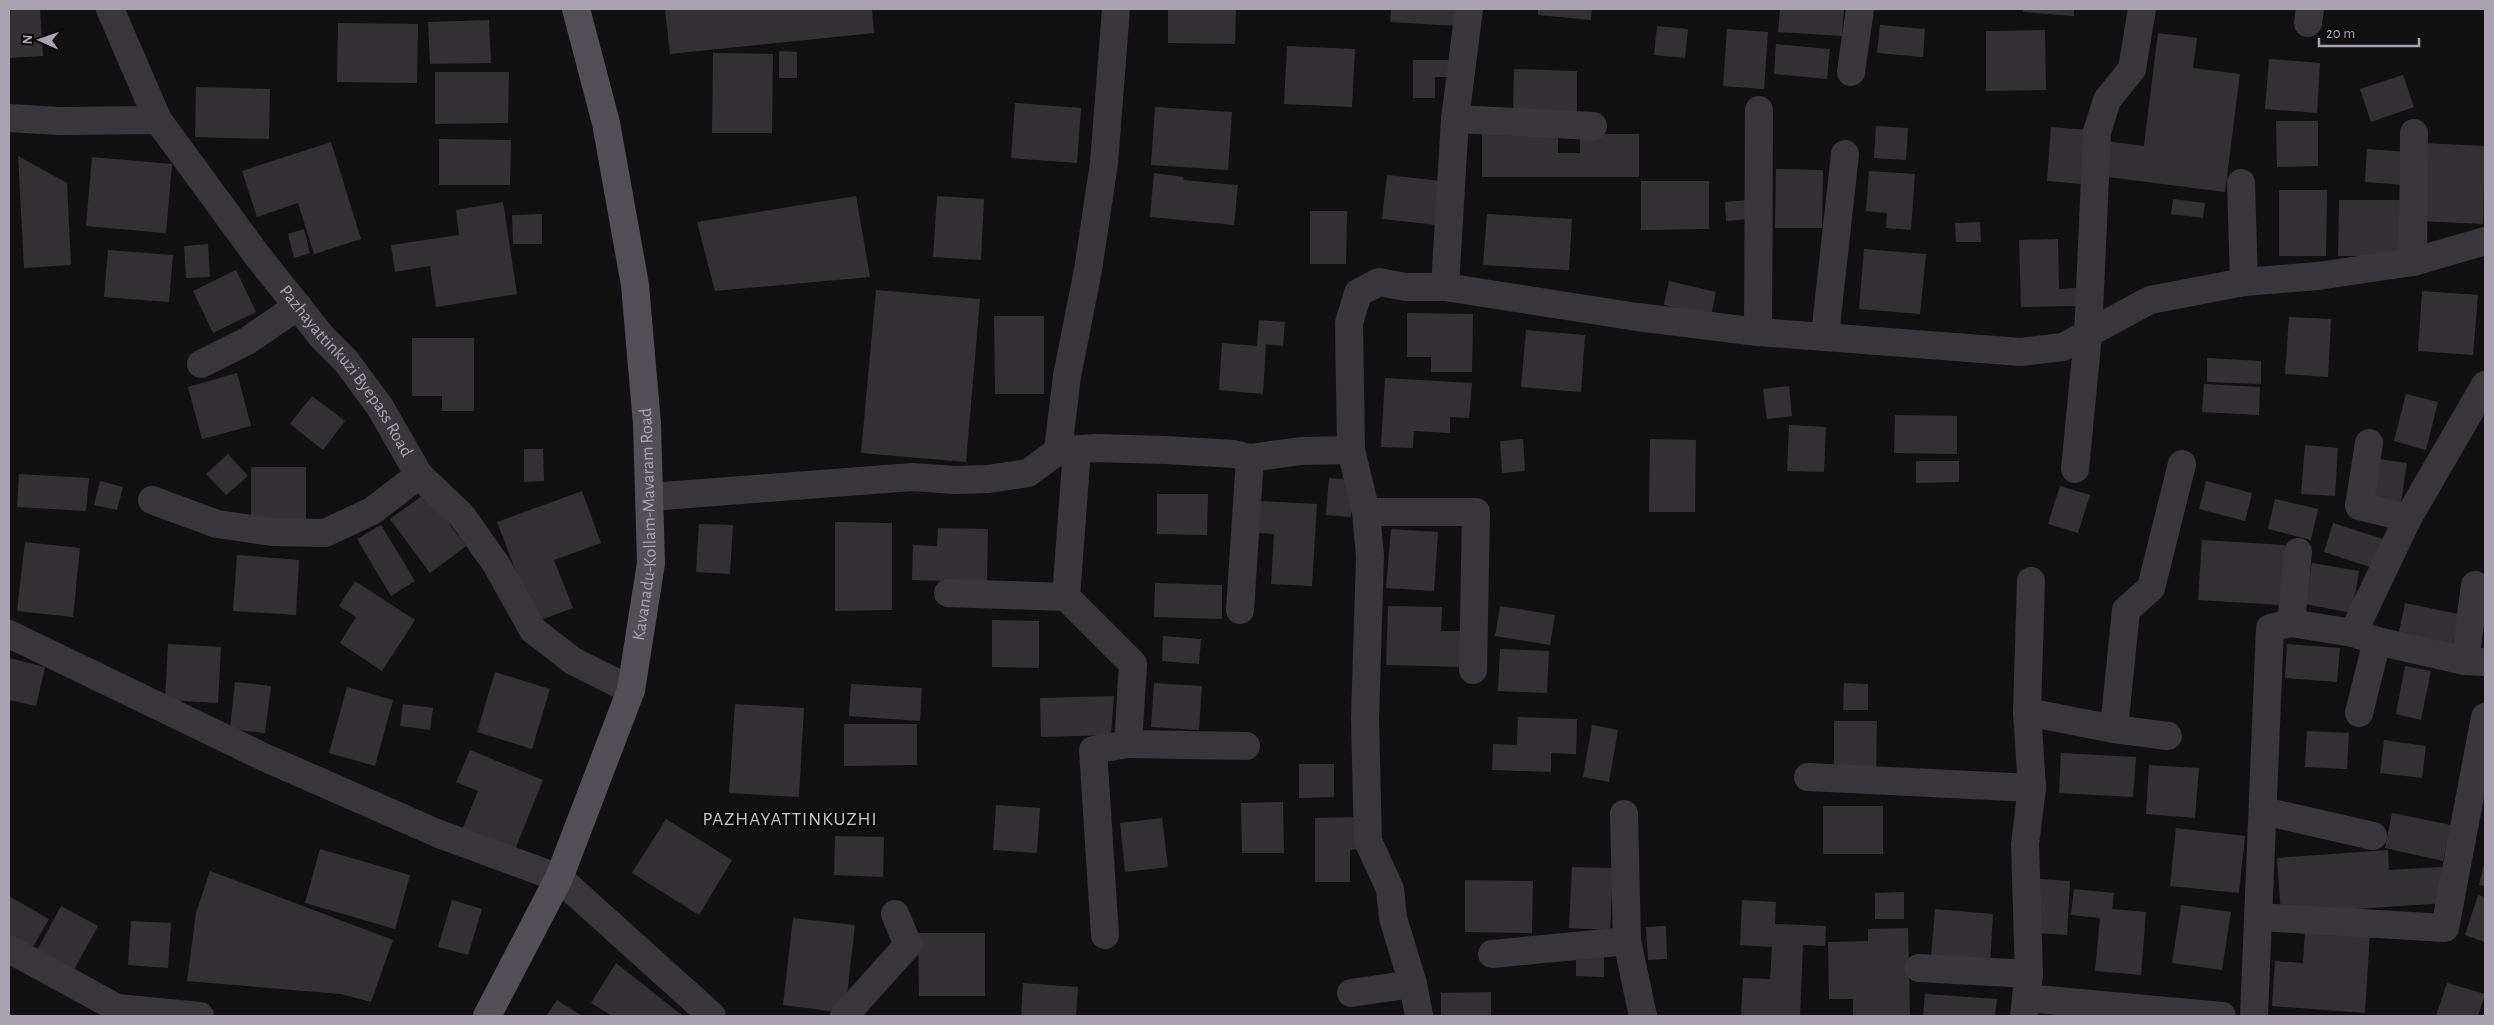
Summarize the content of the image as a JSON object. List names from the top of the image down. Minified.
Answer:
{"streets":{"main road":["Kavanadu-Kollam-Mavaram Road"],"street":["Pazhayattinkuzi Byepass Road"]},"crossings":[["Pazhayattinkuzi Byepass Road","Kavanadu-Kollam-Mavaram Road"]],"districts":["PAZHAYATTINKUZHI"],"scale_bar":"20 m","north":"left"}
